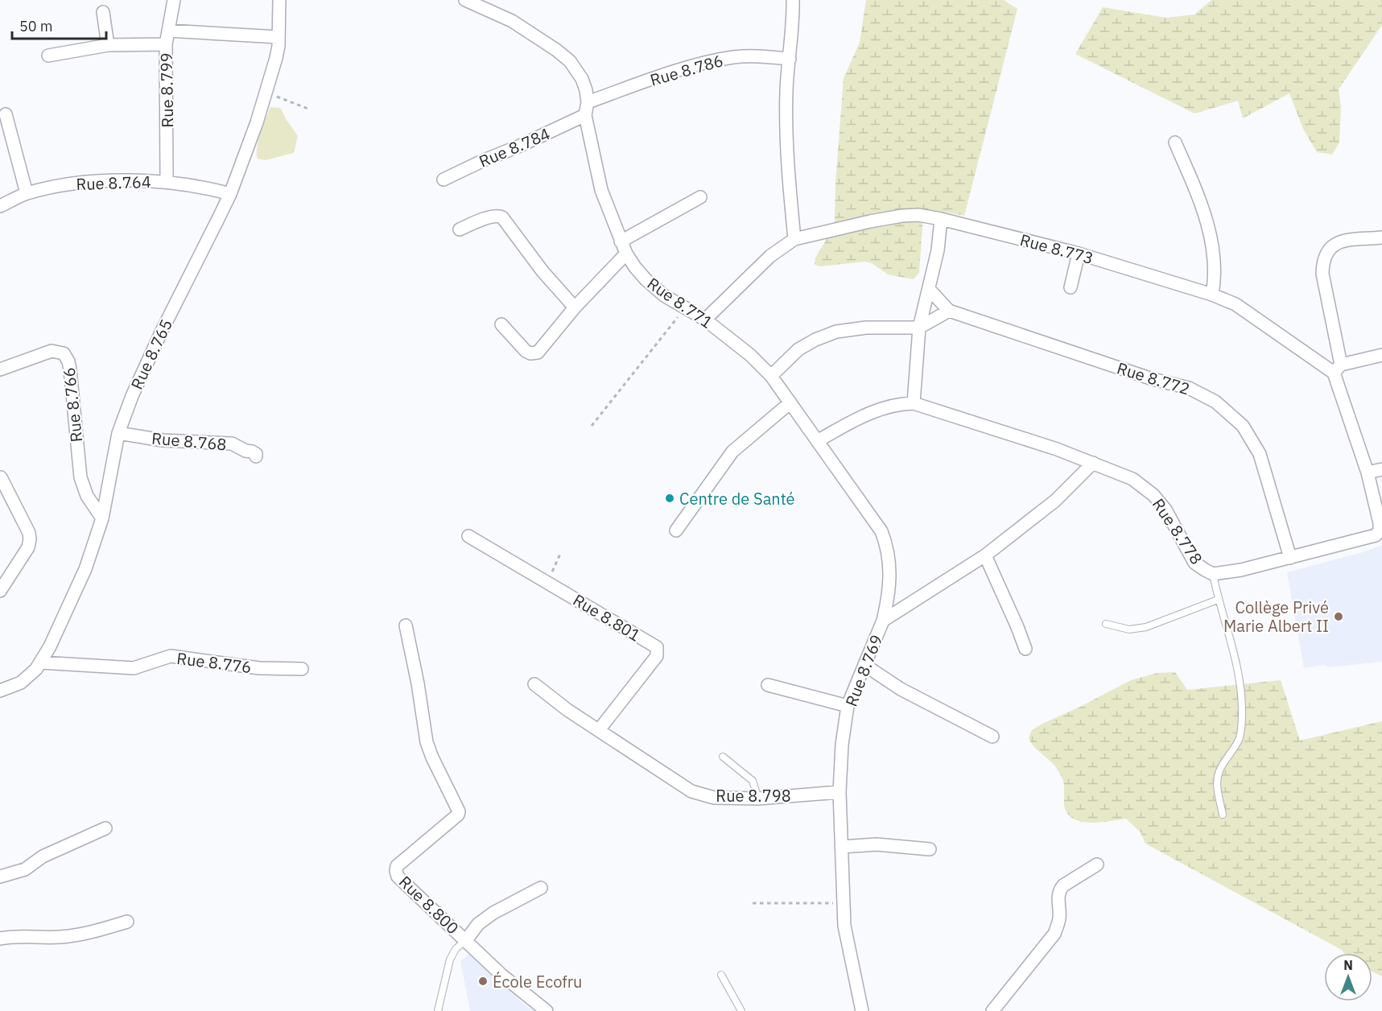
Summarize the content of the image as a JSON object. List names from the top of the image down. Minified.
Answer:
{"streets":{"street":["Rue 8.786","Rue 8.799","Rue 8.784","Rue 8.764","Rue 8.773","Rue 8.771","Rue 8.765","Rue 8.772","Rue 8.766","Rue 8.768","Rue 8.778","Rue 8.801","Rue 8.776","Rue 8.769","Rue 8.798","Rue 8.800"]},"crossings":[["Rue 8.786","Rue 8.771"],["Rue 8.799","Rue 8.764"],["Rue 8.784","Rue 8.771"],["Rue 8.764","Rue 8.765"],["Rue 8.773","Rue 8.778"],["Rue 8.771","Rue 8.778"],["Rue 8.771","Rue 8.769"],["Rue 8.765","Rue 8.766"],["Rue 8.765","Rue 8.768"],["Rue 8.765","Rue 8.776"],["Rue 8.772","Rue 8.778"],["Rue 8.778","Rue 8.769"],["Rue 8.801","Rue 8.798"],["Rue 8.769","Rue 8.798"]],"places":["Centre de Santé","Collège Privé Marie Albert II","École Ecofru"],"scale_bar":"50 m","north":"top"}
